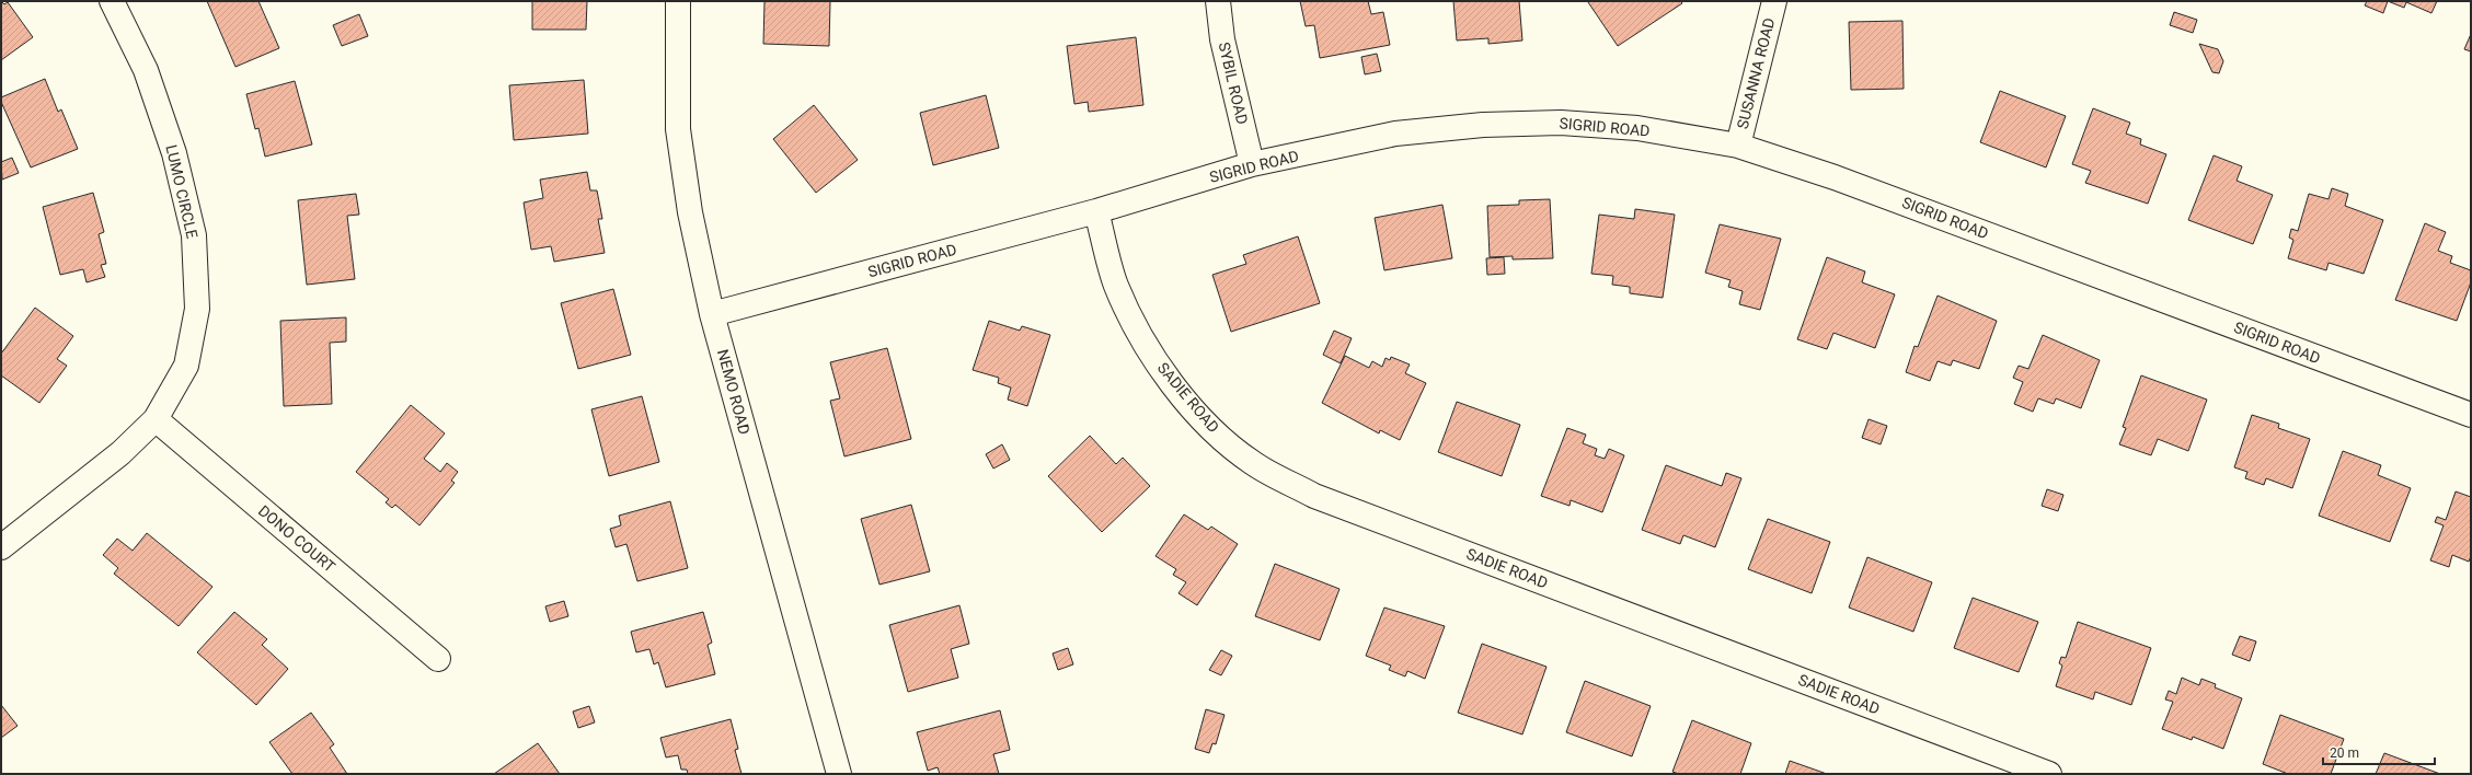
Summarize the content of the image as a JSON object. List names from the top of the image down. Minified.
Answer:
{"streets":{"street":["SUSANNA ROAD","SYBIL ROAD","SIGRID ROAD","LUMO CIRCLE","NEMO ROAD","SADIE ROAD","DONO COURT"]},"crossings":[["SUSANNA ROAD","SIGRID ROAD"],["SYBIL ROAD","SIGRID ROAD"],["SIGRID ROAD","NEMO ROAD"],["SIGRID ROAD","SADIE ROAD"],["LUMO CIRCLE","DONO COURT"]],"scale_bar":"20 m"}
